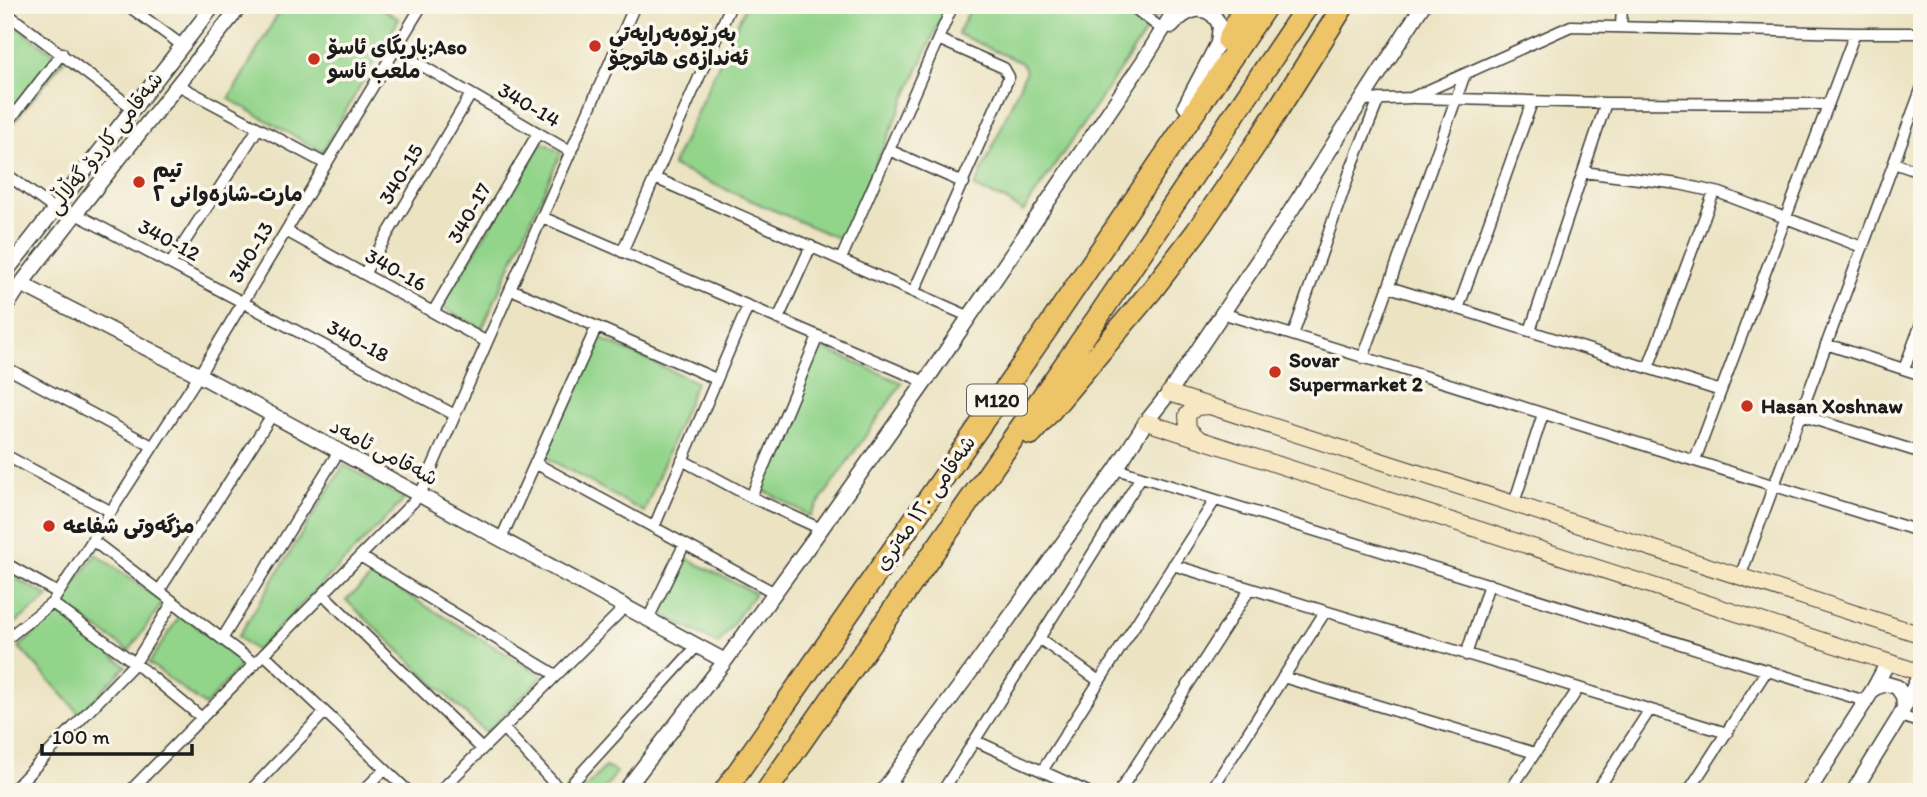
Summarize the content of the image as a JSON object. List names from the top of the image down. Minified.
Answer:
{"streets":{"highway":["M120","شەقامی ١٢٠ مەتری"],"street":["340-14","شەقامی کاردۆ گەڵاڵی","340-15","340-17","340-12","340-13","340-16","340-18","شەقامی ئامەد"]},"crossings":[["340-14","340-15"],["340-14","340-17"],["340-14","340-13"],["شەقامی کاردۆ گەڵاڵی","340-12"],["شەقامی کاردۆ گەڵاڵی","شەقامی ئامەد"],["340-15","340-16"],["340-17","340-16"],["340-12","340-13"],["340-12","340-18"],["340-13","340-16"],["340-13","340-18"],["340-13","شەقامی ئامەد"]],"places":["بەڕێوەبەرایەتی ئەندازەی هاتوچۆ","یاریگای ئاسۆ;Aso ملعب ئاسو","تیم مارت-شارەوانی ٢","Sovar Supermarket 2","Hasan Xoshnaw","مزگەوتی شفاعە"],"scale_bar":"100 m"}
